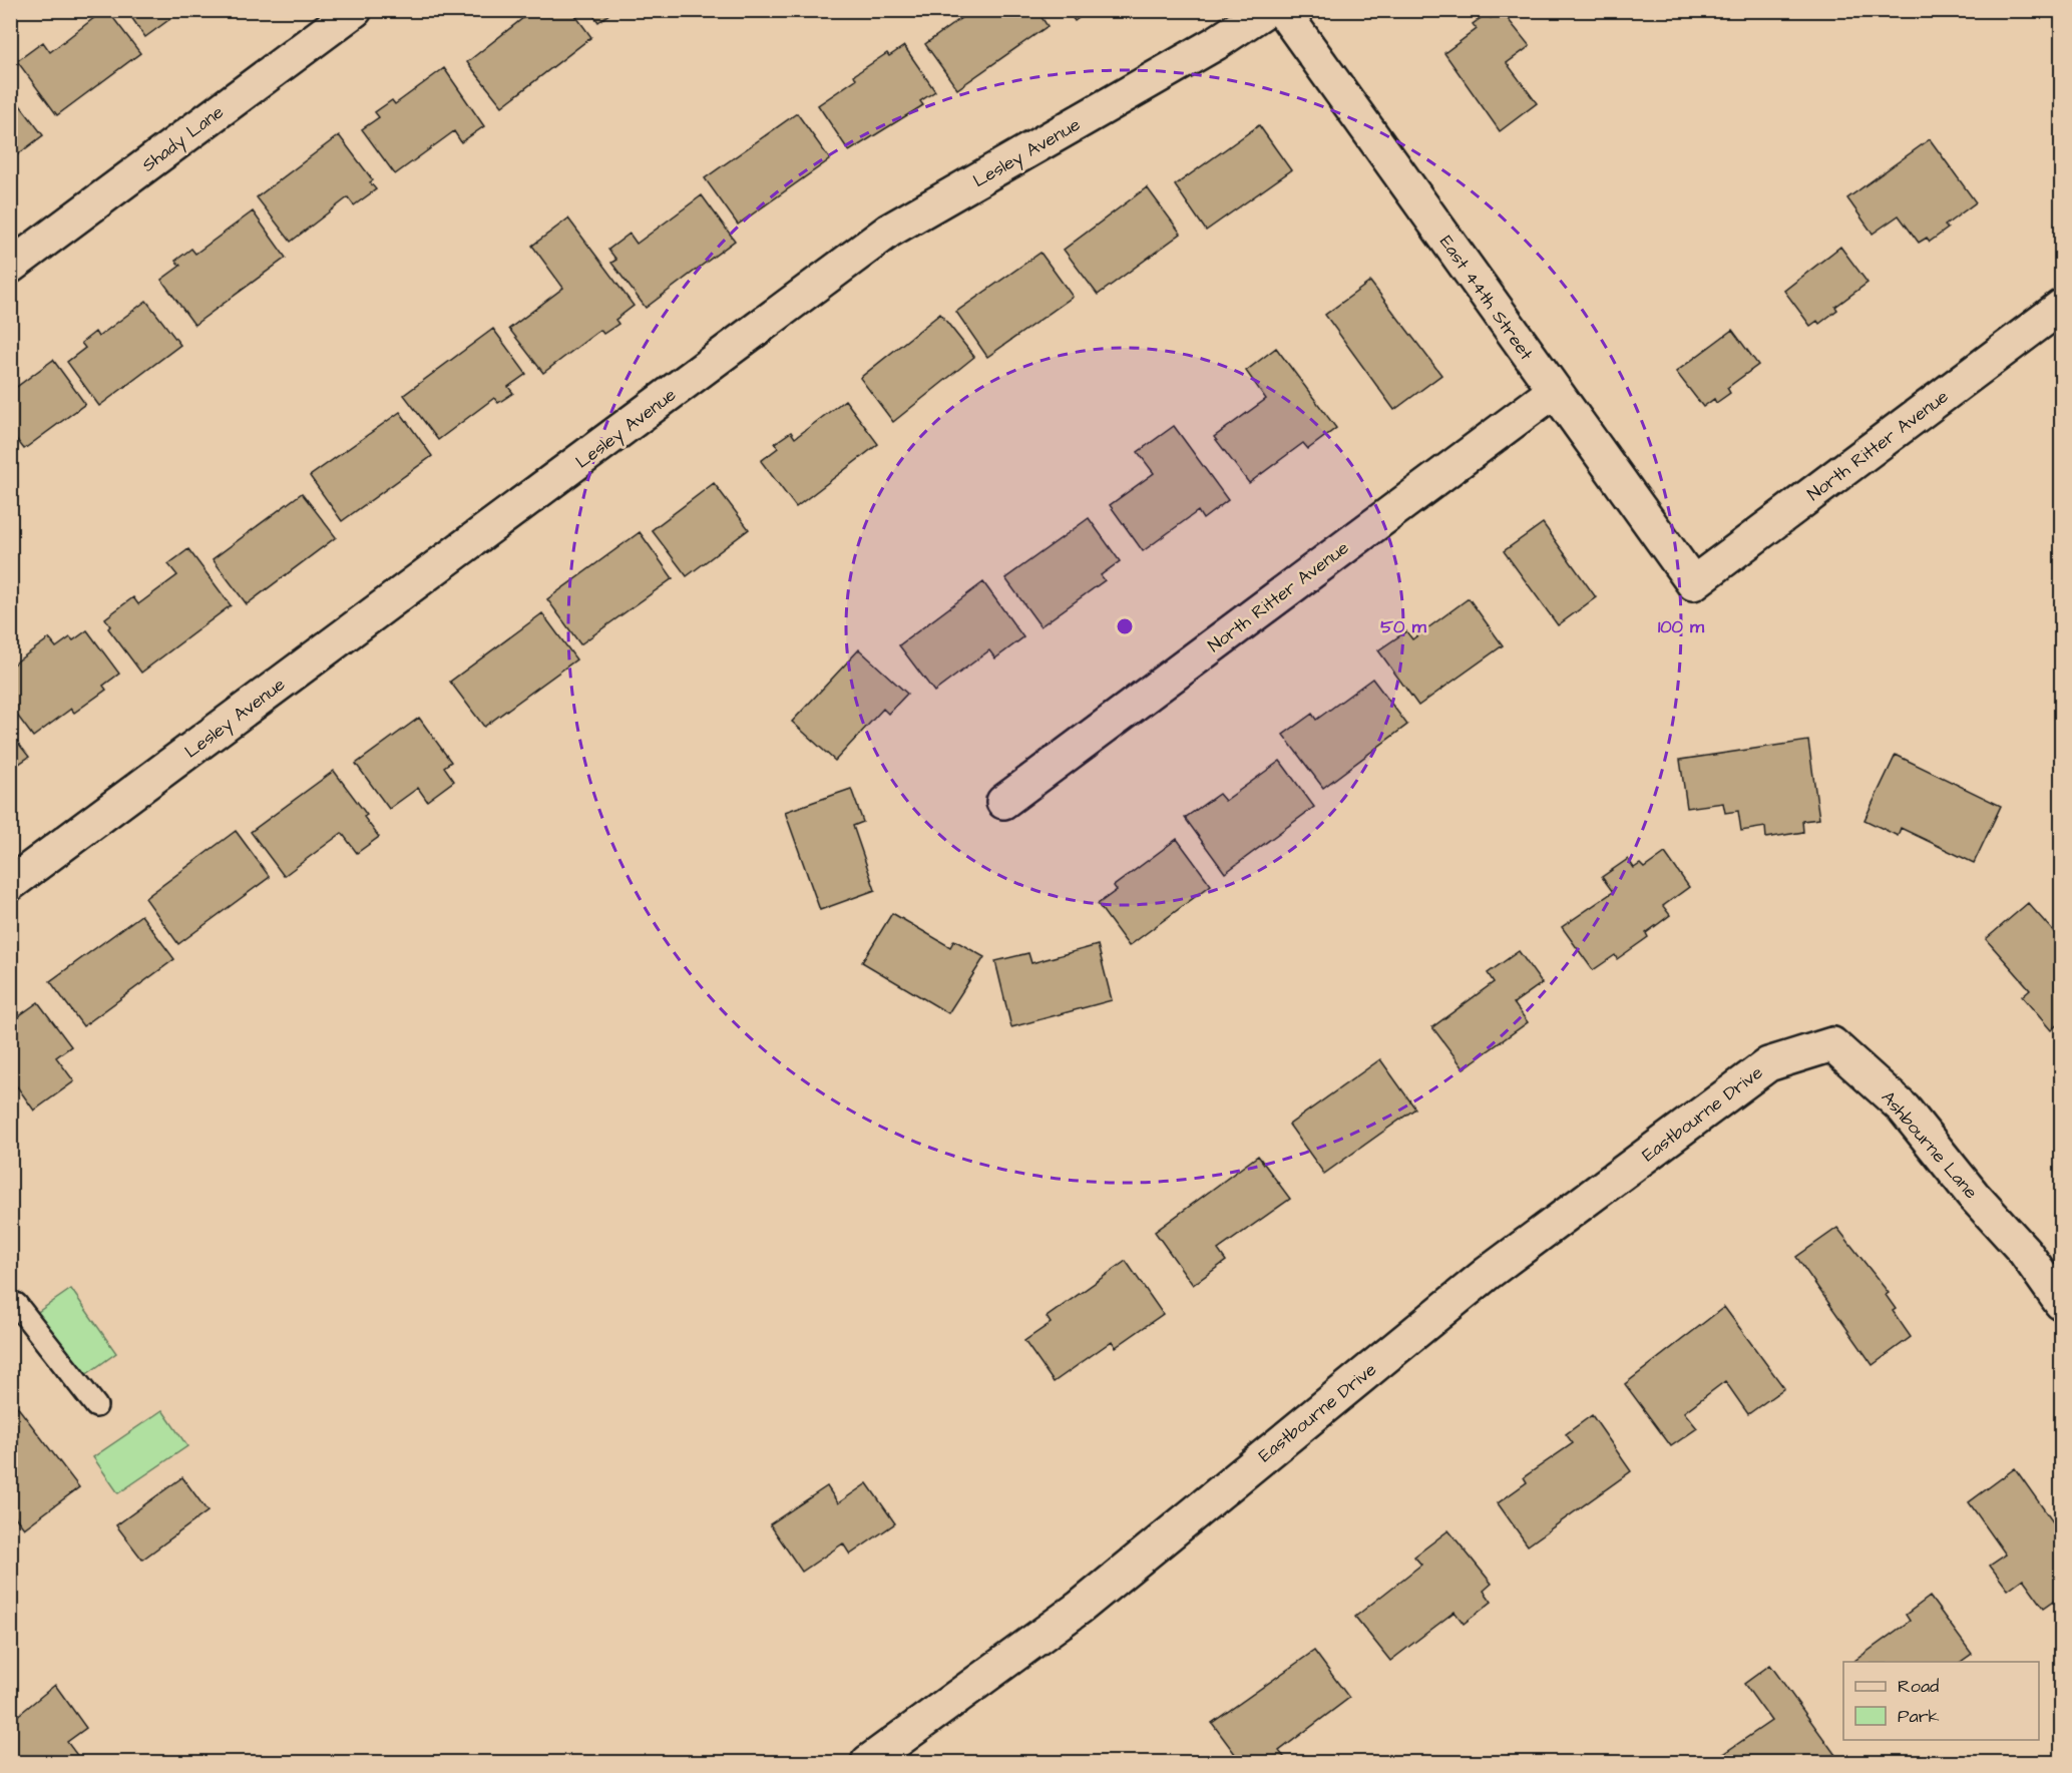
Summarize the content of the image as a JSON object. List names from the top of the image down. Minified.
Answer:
{"streets":{"street":["Shady Lane","Lesley Avenue","East 44th Street","North Ritter Avenue","Eastbourne Drive","Ashbourne Lane"]},"crossings":[["East 44th Street","North Ritter Avenue"],["Eastbourne Drive","Ashbourne Lane"]],"legend":["Road","Park"],"rings":["50 m","100 m"]}
